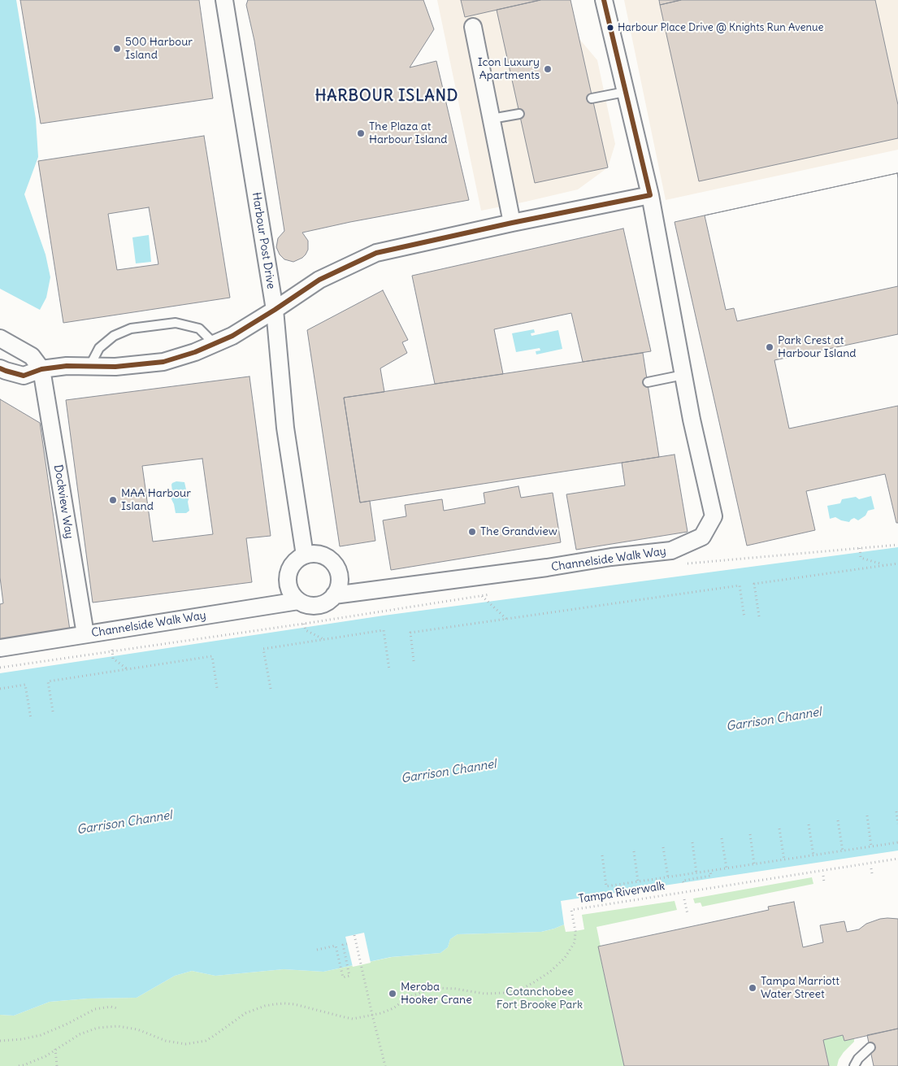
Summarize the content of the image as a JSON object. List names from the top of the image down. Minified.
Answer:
{"streets":{"street":["Harbour Post Drive","Dockview Way","Channelside Walk Way"],"path":["Tampa Riverwalk"]},"crossings":[["Harbour Post Drive","Channelside Walk Way"],["Dockview Way","Channelside Walk Way"]],"districts":["HARBOUR ISLAND"],"water":["Garrison Channel"],"parks":["Cotanchobee Fort Brooke Park"],"places":["Harbour Place Drive @ Knights Run Avenue","500 Harbour Island","Icon Luxury Apartments","The Plaza at Harbour Island","Park Crest at Harbour Island","MAA Harbour Island","The Grandview","Tampa Marriott Water Street","Meroba Hooker Crane"]}
